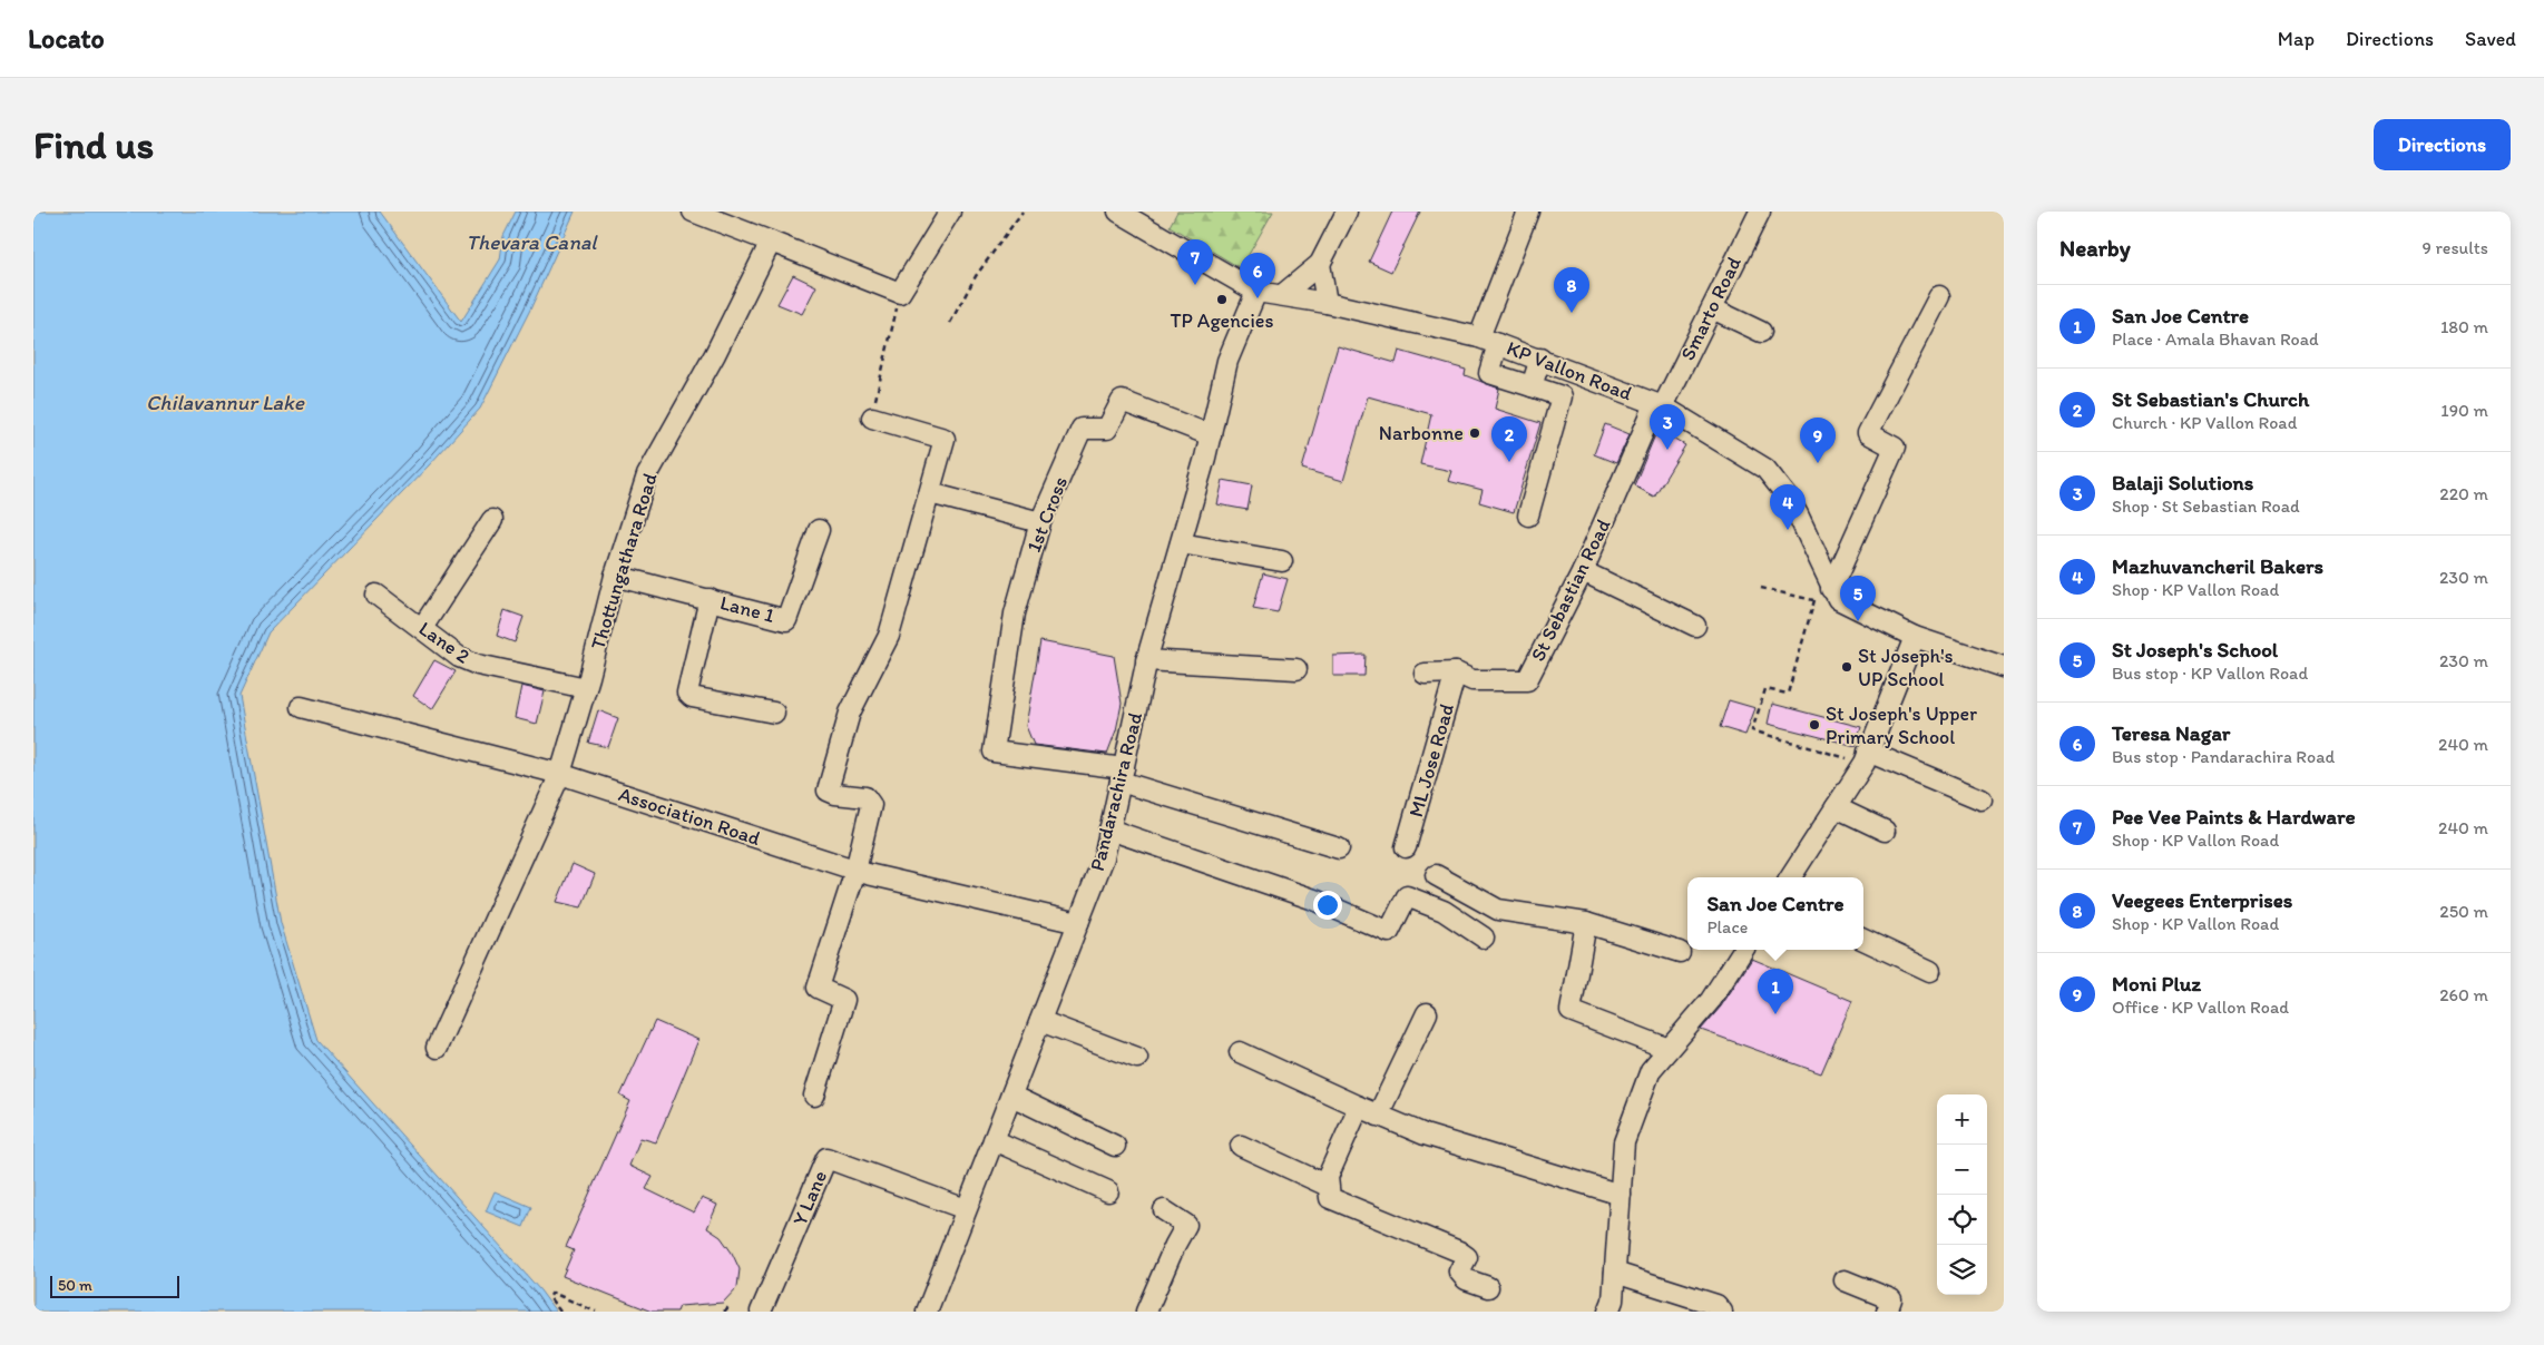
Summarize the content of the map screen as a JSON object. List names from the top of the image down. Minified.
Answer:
{"streets":{"street":["Smarto Road","KP Vallon Road","1st Cross","Thottungathara Road","St Sebastian Road","Lane 1","Lane 2","ML Jose Road","Pandarachira Road","Association Road","Y Lane"]},"crossings":[["Smarto Road","KP Vallon Road"],["Smarto Road","St Sebastian Road"],["KP Vallon Road","St Sebastian Road"],["KP Vallon Road","Pandarachira Road"],["1st Cross","Pandarachira Road"],["Thottungathara Road","Lane 1"],["Thottungathara Road","Lane 2"],["Thottungathara Road","Association Road"],["St Sebastian Road","ML Jose Road"],["Pandarachira Road","Association Road"],["Pandarachira Road","Y Lane"]],"water":["Thevara Canal","Chilavannur Lake"],"places":["TP Agencies","Narbonne","St Joseph's UP School","St Joseph's Upper Primary School"],"scale_bar":"50 m","page":{"header":"Locato","nav":["Map","Directions","Saved"],"buttons":"Directions","title":"Find us","heading":["Nearby","9 results"],"pins":["7","6","8","3","2","9","4","5","1"],"list":[{"mark":"1","name":"San Joe Centre","note":"Place · Amala Bhavan Road","value":"180 m"},{"mark":"2","name":"St Sebastian's Church","note":"Church · KP Vallon Road","value":"190 m"},{"mark":"3","name":"Balaji Solutions","note":"Shop · St Sebastian Road","value":"220 m"},{"mark":"4","name":"Mazhuvancheril Bakers","note":"Shop · KP Vallon Road","value":"230 m"},{"mark":"5","name":"St Joseph's School","note":"Bus stop · KP Vallon Road","value":"230 m"},{"mark":"6","name":"Teresa Nagar","note":"Bus stop · Pandarachira Road","value":"240 m"},{"mark":"7","name":"Pee Vee Paints & Hardware","note":"Shop · KP Vallon Road","value":"240 m"},{"mark":"8","name":"Veegees Enterprises","note":"Shop · KP Vallon Road","value":"250 m"},{"mark":"9","name":"Moni Pluz","note":"Office · KP Vallon Road","value":"260 m"}],"popup":["San Joe Centre","Place"],"map_buttons":["+","−"],"scale":"50 m"}}
